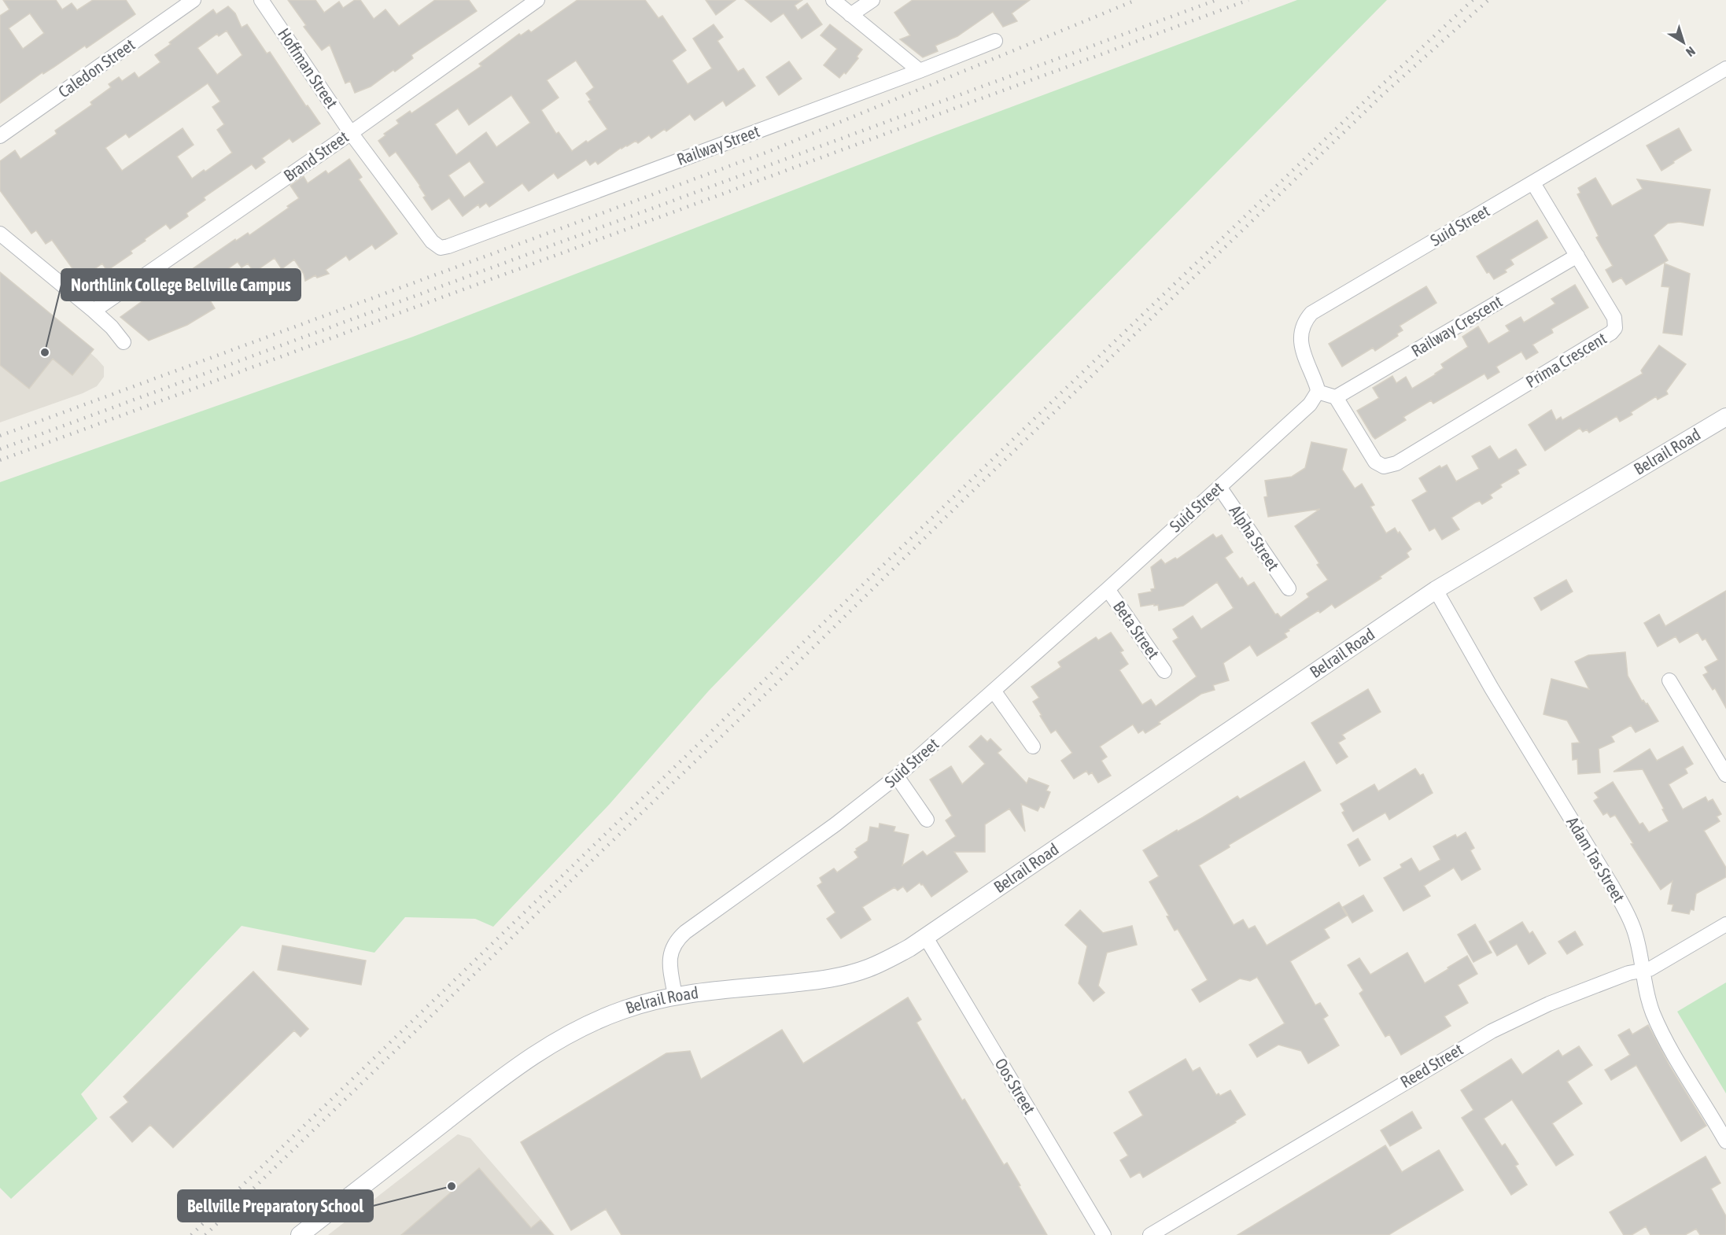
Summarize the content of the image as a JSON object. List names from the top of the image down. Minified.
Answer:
{"streets":{"street":["Caledon Street","Hoffman Street","Railway Street","Brand Street","Suid Street","Railway Crescent","Prima Crescent","Belrail Road","Alpha Street","Beta Street","Adam Tas Street","Reed Street","Oos Street"]},"crossings":[["Hoffman Street","Railway Street"],["Hoffman Street","Brand Street"],["Suid Street","Prima Crescent"],["Suid Street","Belrail Road"],["Suid Street","Alpha Street"],["Suid Street","Beta Street"],["Railway Crescent","Prima Crescent"],["Belrail Road","Adam Tas Street"],["Belrail Road","Oos Street"],["Adam Tas Street","Reed Street"]],"places":["Northlink College Bellville Campus","Bellville Preparatory School"],"north":"bottom right"}
